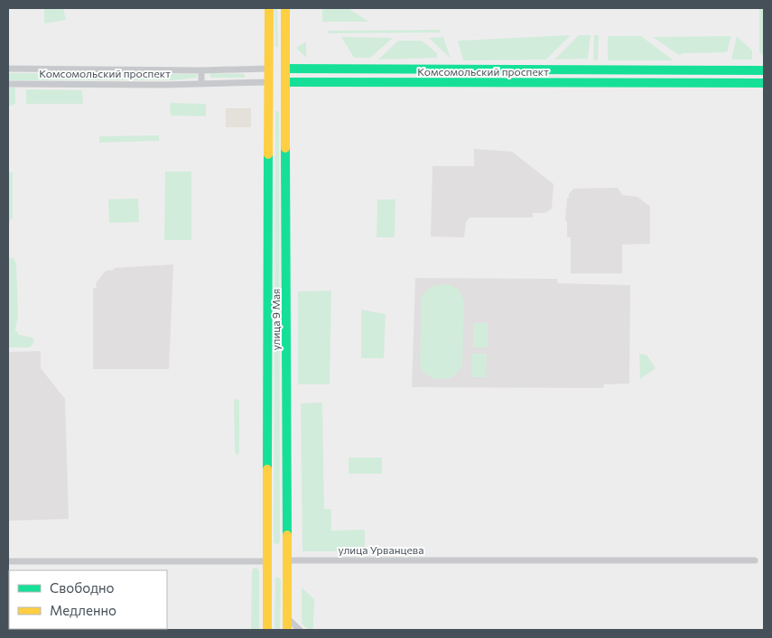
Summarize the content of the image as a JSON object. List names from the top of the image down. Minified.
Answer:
{"streets":{"main road":["Комсомольский проспект","улица 9 Мая"],"street":["улица Урванцева"]},"crossings":[["Комсомольский проспект","улица 9 Мая"],["улица 9 Мая","улица Урванцева"]],"legend":["Свободно","Медленно"]}
